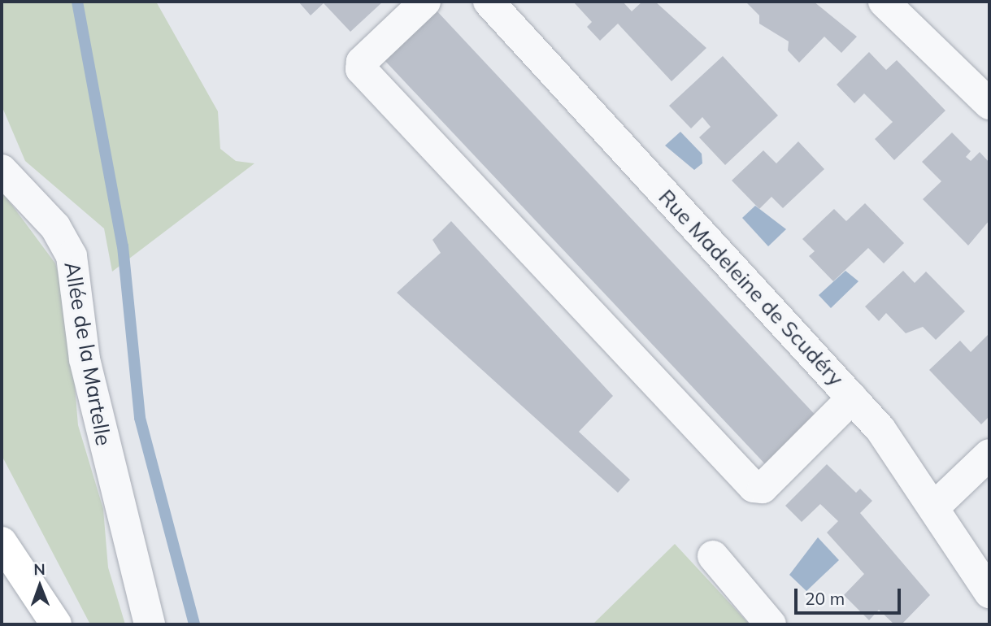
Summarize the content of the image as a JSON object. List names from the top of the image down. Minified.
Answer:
{"streets":{"street":["Rue Madeleine de Scudéry","Allée de la Martelle"]},"scale_bar":"20 m","north":"top"}
